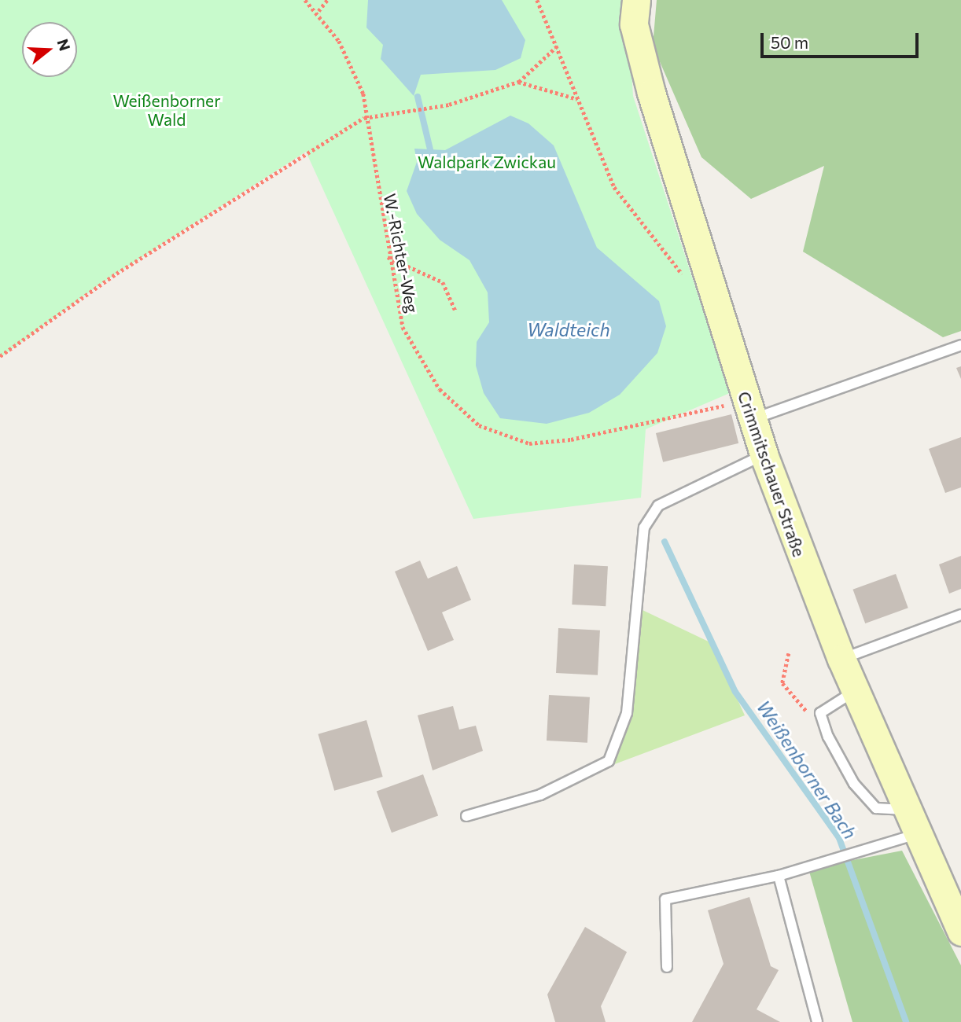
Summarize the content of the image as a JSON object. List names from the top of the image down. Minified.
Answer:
{"streets":{"main road":["Crimmitschauer Straße"],"path":["W.-Richter-Weg"]},"crossings":[["W.-Richter-Weg","Crimmitschauer Straße"]],"water":["Waldteich","Weißenborner Bach"],"parks":["Weißenborner Wald","Waldpark Zwickau"],"scale_bar":"50 m","north":"right"}
